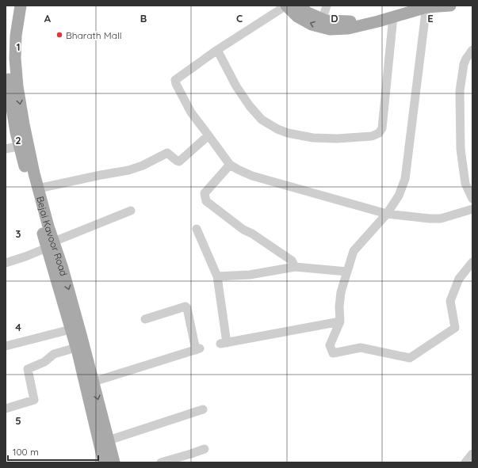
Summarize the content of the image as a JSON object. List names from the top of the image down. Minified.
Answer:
{"streets":{"main road":["Bejai Kavoor Road"]},"places":["Bharath Mall"],"scale_bar":"100 m","grid":{"columns":["A","B","C","D","E"],"rows":["1","2","3","4","5"]}}
